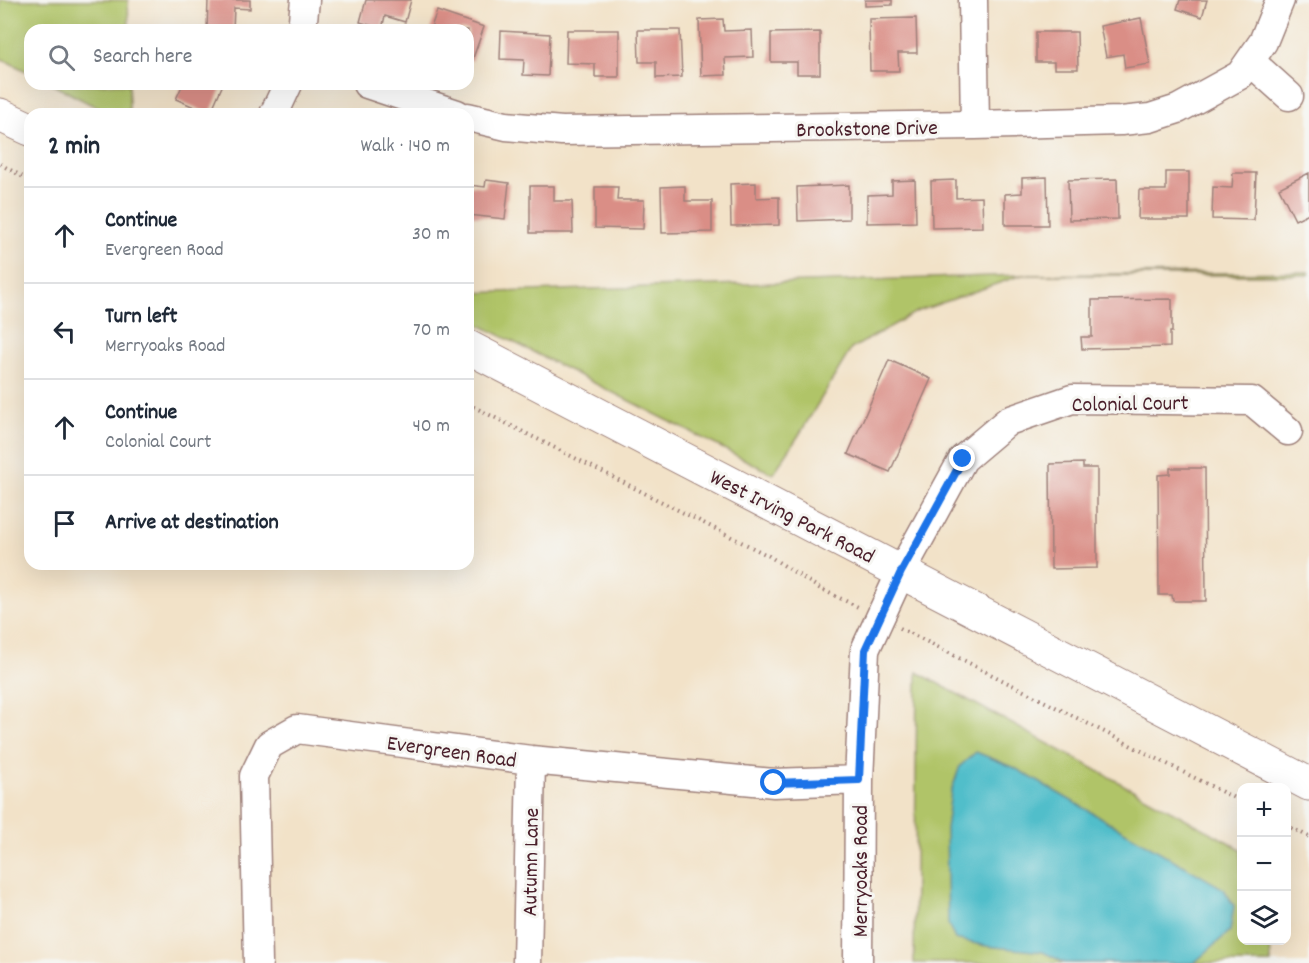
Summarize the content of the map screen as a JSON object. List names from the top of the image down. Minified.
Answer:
{"streets":{"main road":["West Irving Park Road"],"street":["Brookstone Drive","Colonial Court","Evergreen Road","Autumn Lane","Merryoaks Road"]},"crossings":[["Colonial Court","West Irving Park Road"],["Colonial Court","Merryoaks Road"],["West Irving Park Road","Merryoaks Road"],["Evergreen Road","Autumn Lane"],["Evergreen Road","Merryoaks Road"]],"page":{"search":"Search here","heading":["2 min","Walk · 140 m"],"list":[["Continue","Evergreen Road","30 m"],["Turn left","Merryoaks Road","70 m"],["Continue","Colonial Court","40 m"],"Arrive at destination"],"map_buttons":["+","−"]}}
